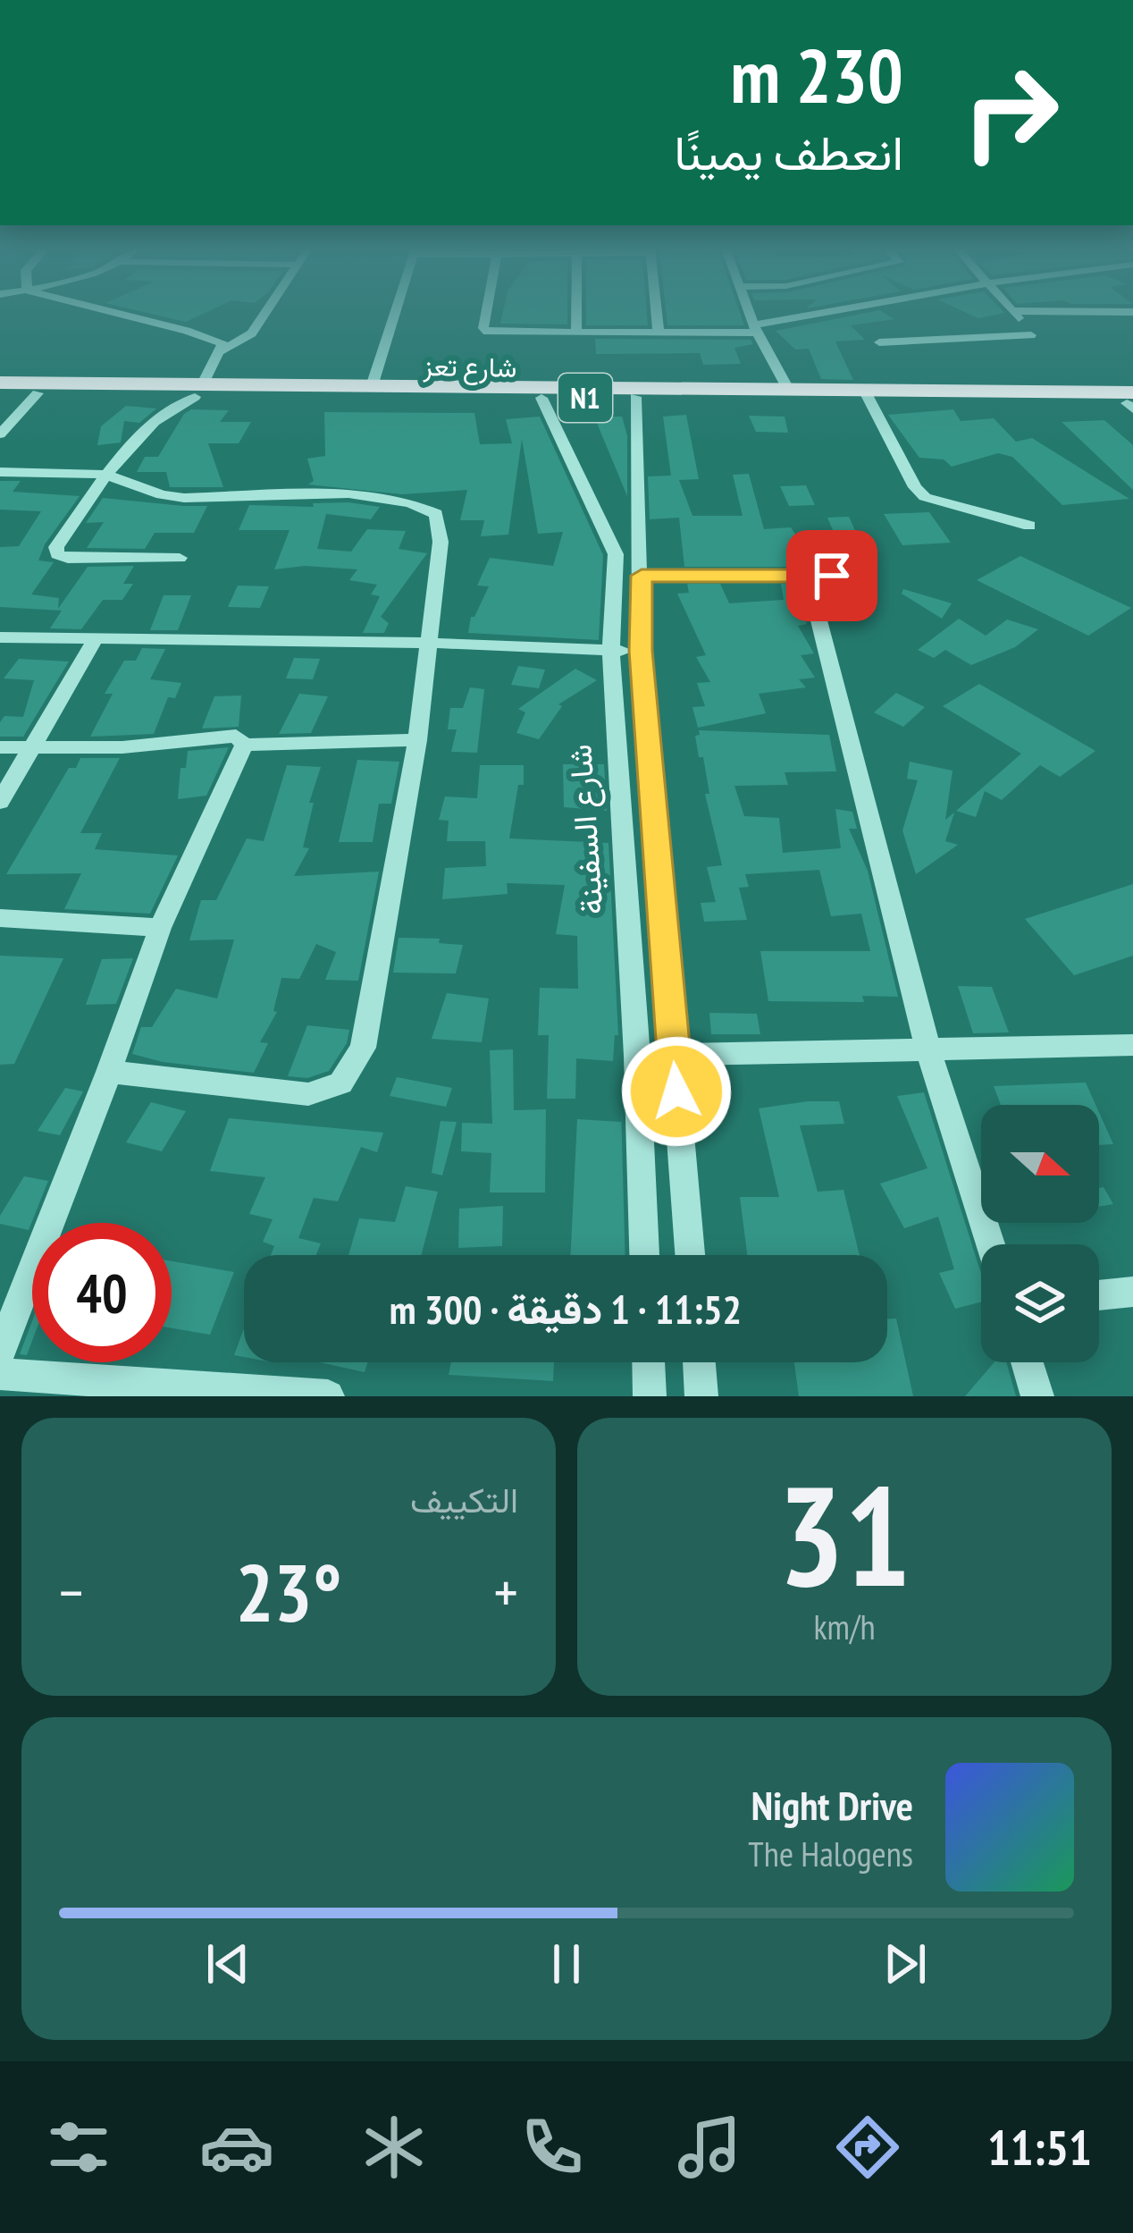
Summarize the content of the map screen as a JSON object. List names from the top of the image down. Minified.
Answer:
{"streets":{"highway":["شارع تعز","N1"],"street":["شارع السفينة"]},"crossings":[["شارع تعز","شارع السفينة"]],"north":"right","page":{"turn":["230 m","انعطف يمينًا"],"limit":"40","trip":"11:52 · 1 دقيقة · 300 m","tile":[["31","km/h"],"التكييف"],"heat":["−","23°","+"],"song":["Night Drive","The Halogens"],"tabs":"11:51"}}
